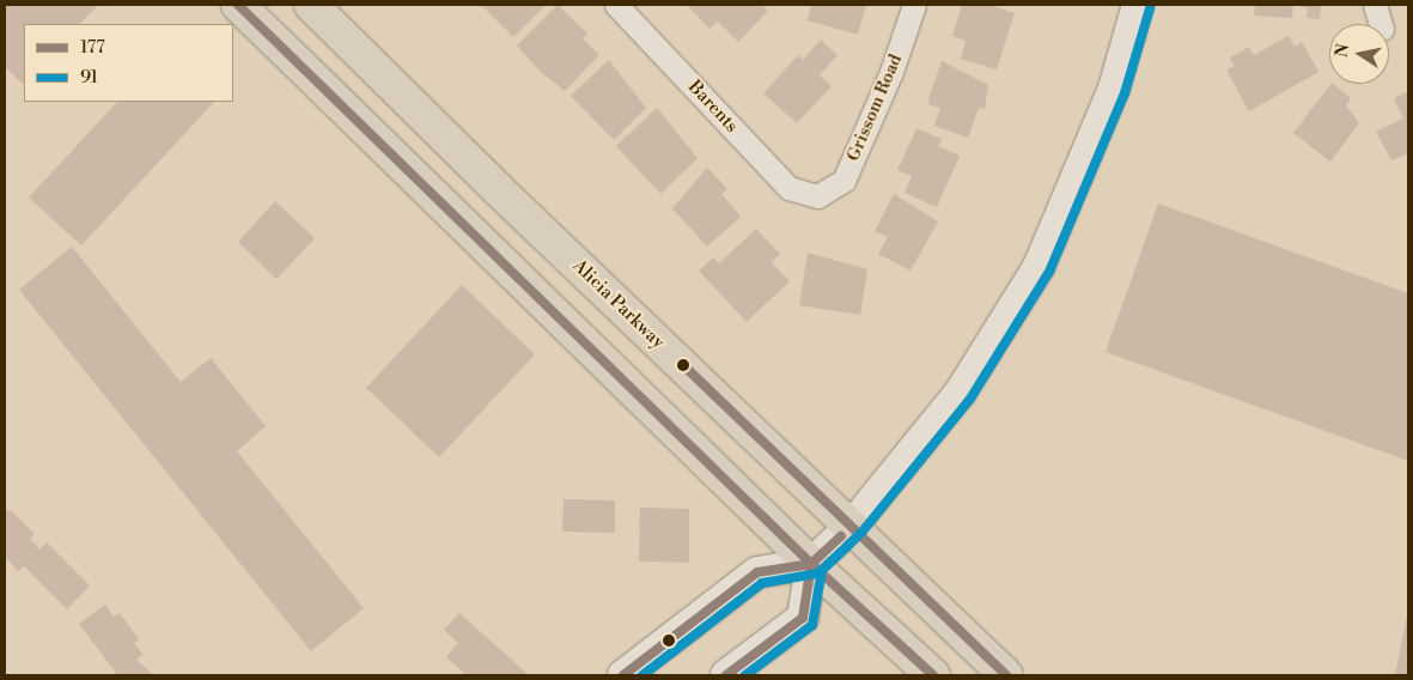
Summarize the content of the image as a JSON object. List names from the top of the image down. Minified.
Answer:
{"streets":{"main road":["Alicia Parkway"],"street":["Barents","Grissom Road"]},"crossings":[["Barents","Grissom Road"]],"lines":["transit line 177","transit line 91"],"legend":["177","91"],"north":"left"}
